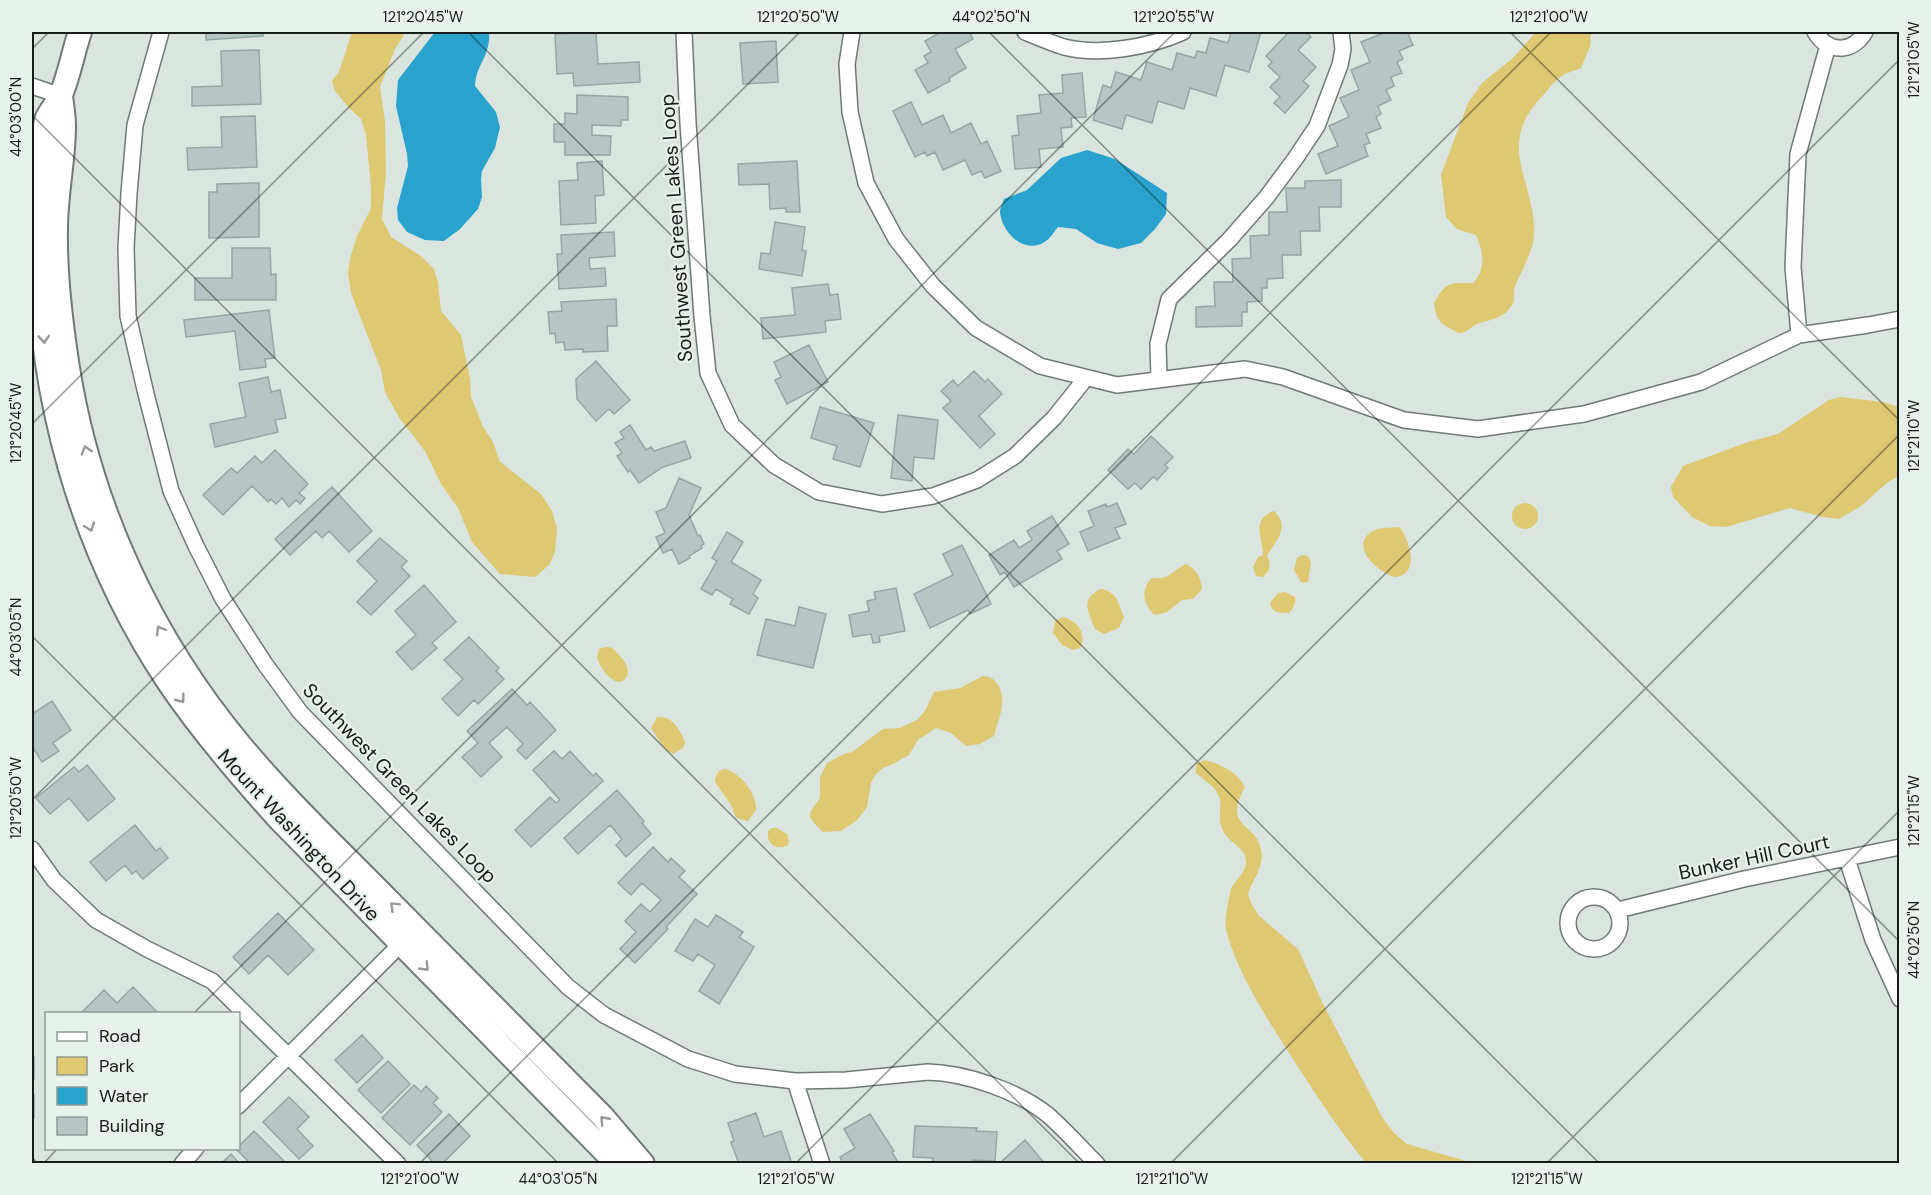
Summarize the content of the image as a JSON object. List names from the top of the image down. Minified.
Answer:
{"streets":{"main road":["Mount Washington Drive"],"street":["Southwest Green Lakes Loop","Bunker Hill Court"]},"legend":["Road","Park","Water","Building"],"coordinates":["121°20'45\"W","121°20'50\"W","44°02'50\"N","121°20'55\"W","121°21'00\"W","121°21'05\"W","44°03'00\"N","121°21'10\"W","44°03'05\"N","121°21'15\"W"]}
